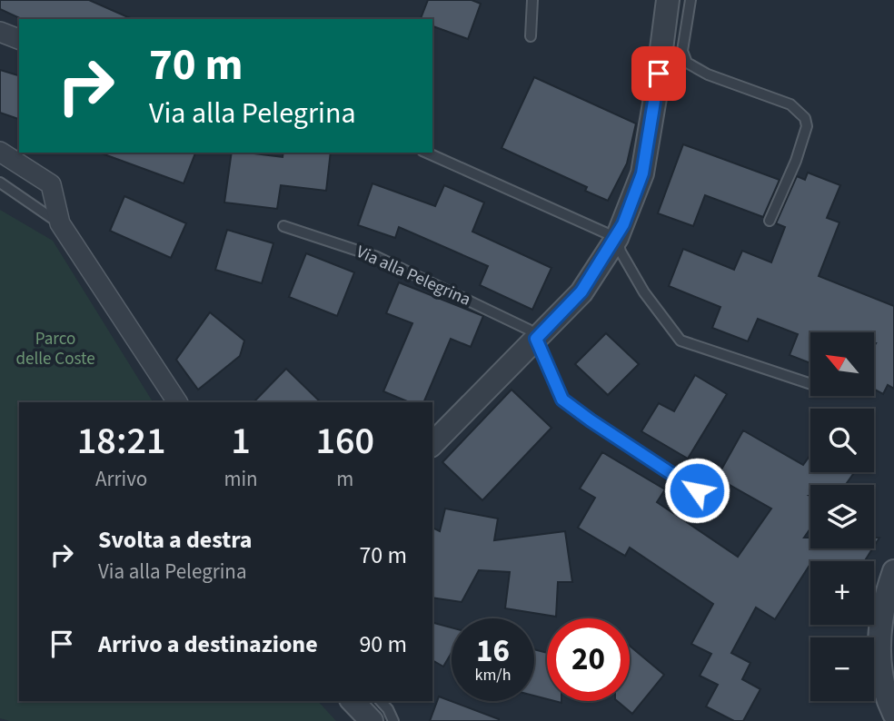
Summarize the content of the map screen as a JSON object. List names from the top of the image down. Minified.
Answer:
{"streets":{"lane":["Via alla Pelegrina"]},"parks":["Parco delle Coste"],"north":"top left","page":{"turn":["70 m","Via alla Pelegrina"],"map_buttons":["+","−"],"eta":["18:21","Arrivo","1","min","160","m"],"list":[{"name":"Svolta a destra","note":"Via alla Pelegrina","value":"70 m"},{"name":"Arrivo a destinazione","value":"90 m"}],"speed":"16 km/h","limit":"20"}}
